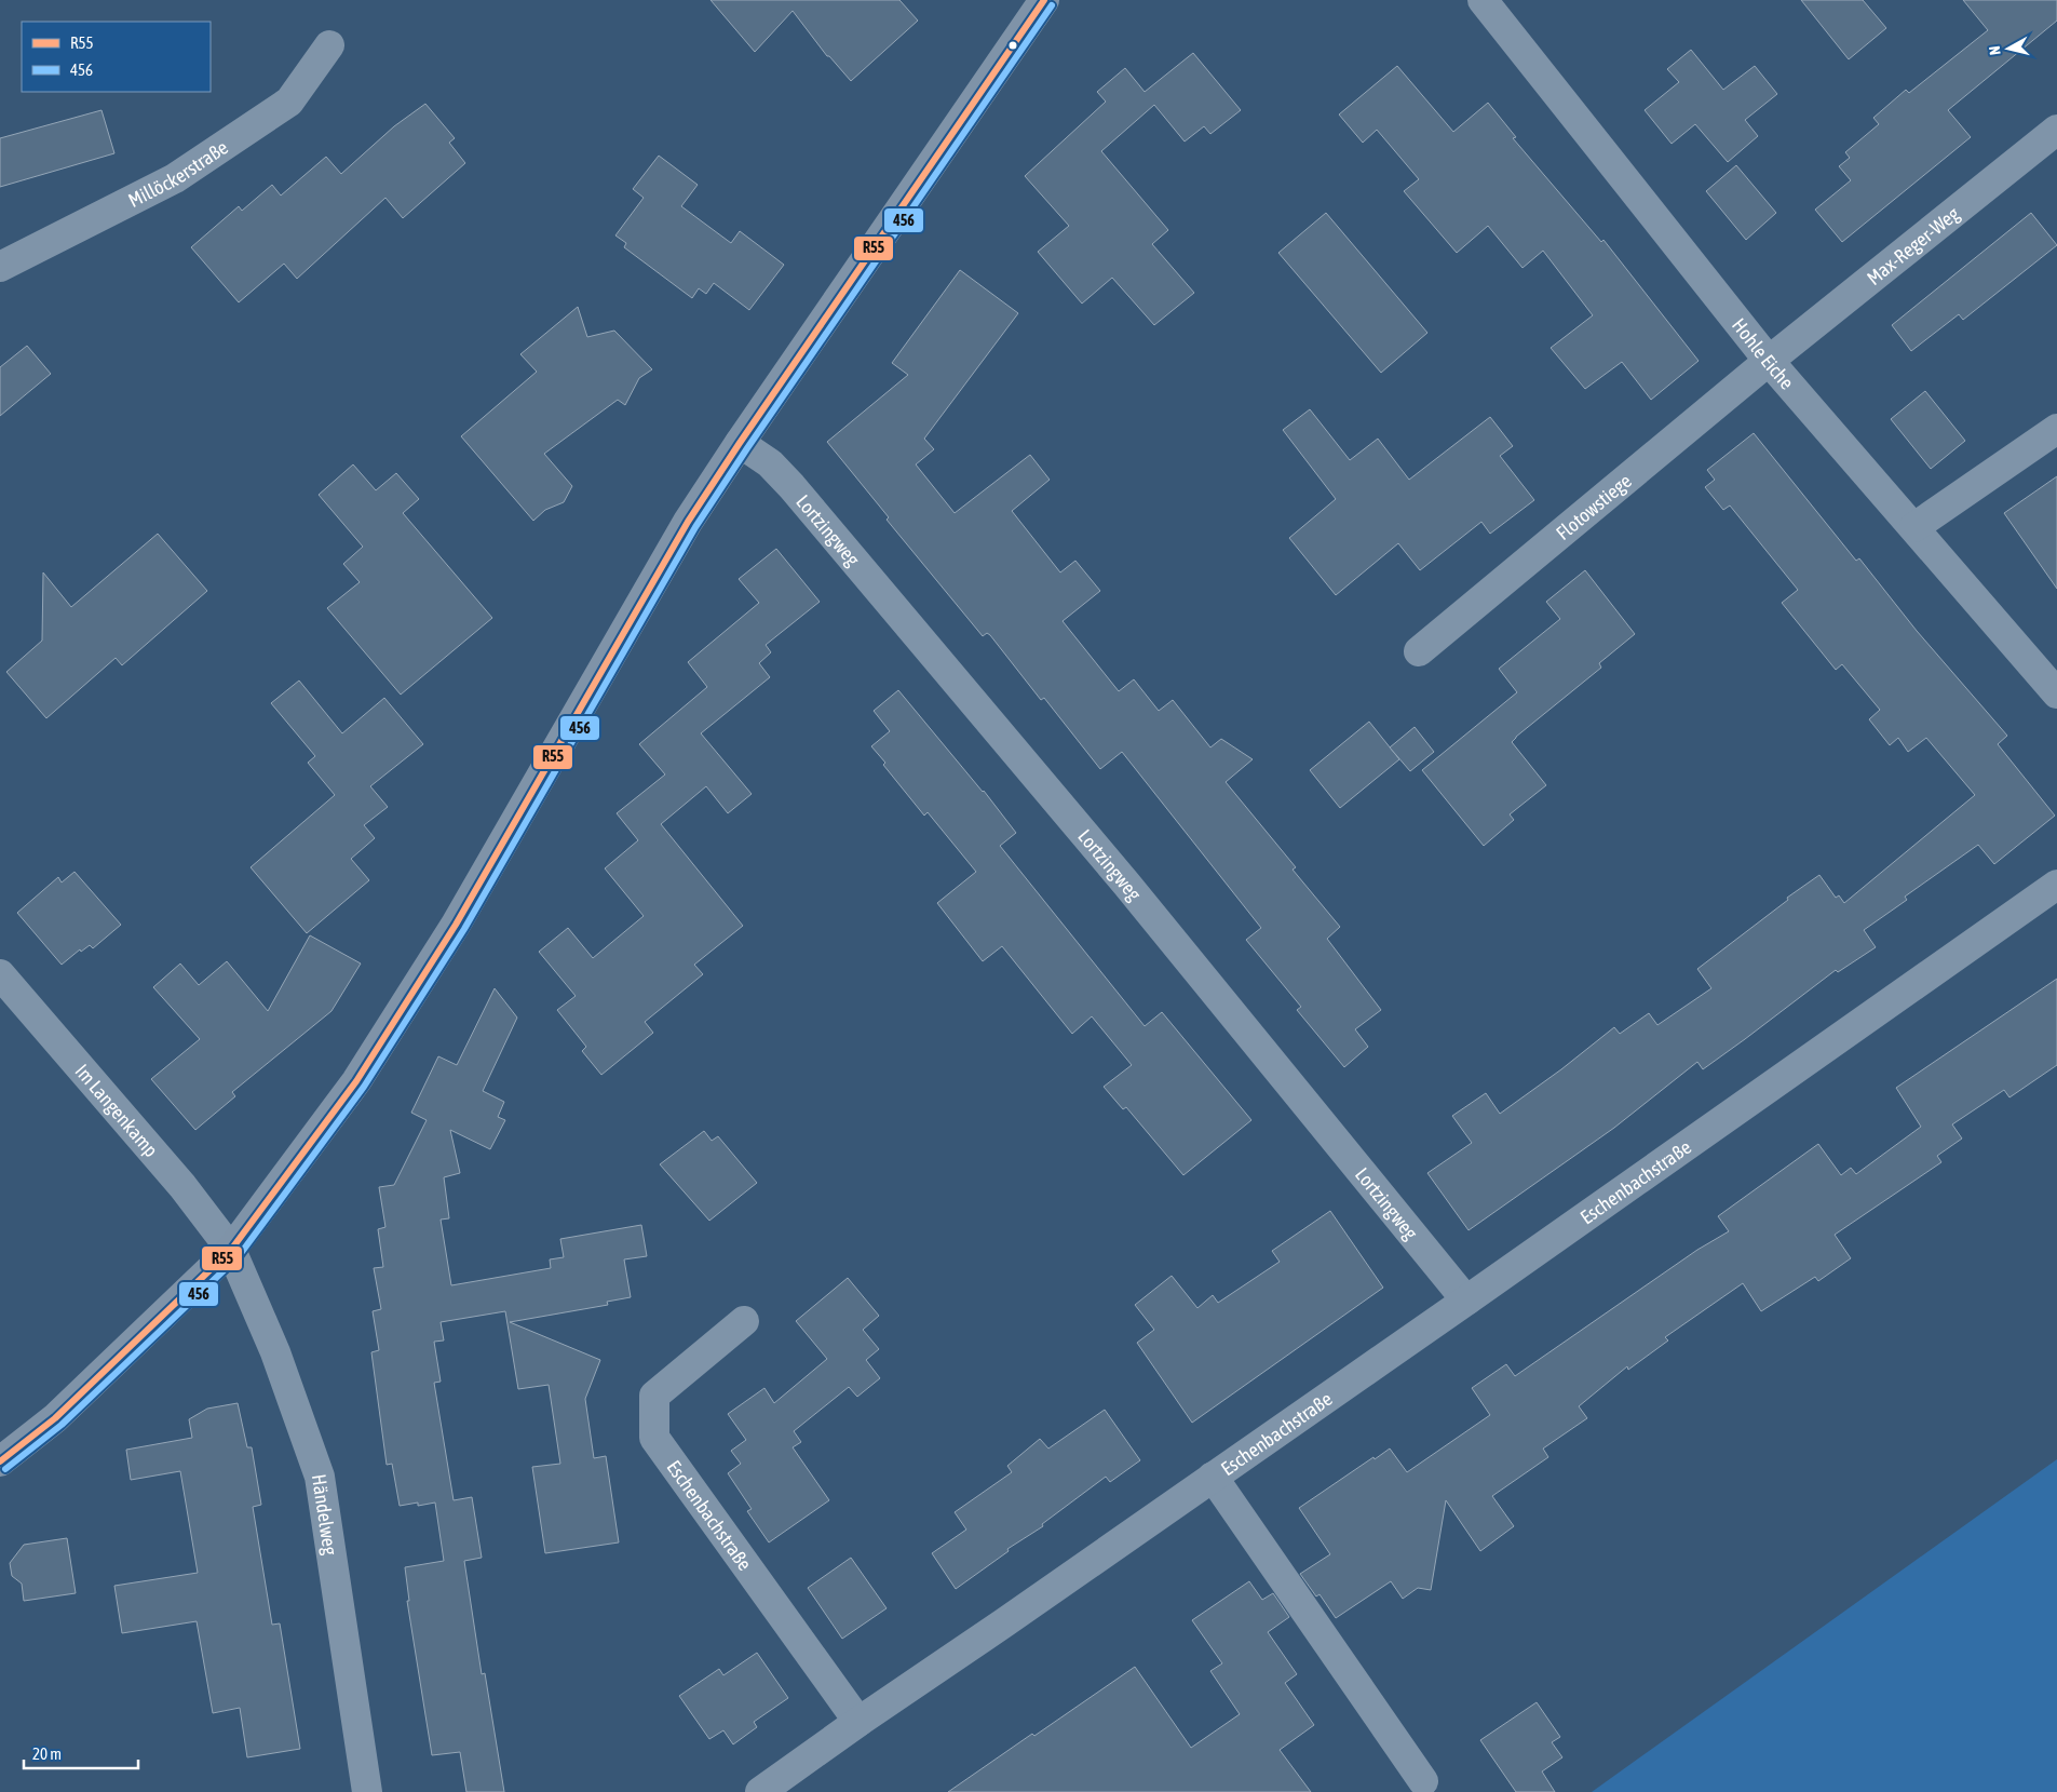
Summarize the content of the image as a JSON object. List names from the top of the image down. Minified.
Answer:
{"streets":{"street":["Millöckerstraße","Max-Reger-Weg","Hohle Eiche","Flotowstiege","Lortzingweg","Im Langenkamp","Eschenbachstraße","Händelweg"]},"crossings":[["Max-Reger-Weg","Hohle Eiche"],["Max-Reger-Weg","Flotowstiege"],["Hohle Eiche","Flotowstiege"],["Lortzingweg","Eschenbachstraße"],["Im Langenkamp","Händelweg"]],"lines":["transit line R55","transit line 456"],"legend":["R55","456"],"scale_bar":"20 m","north":"left"}
